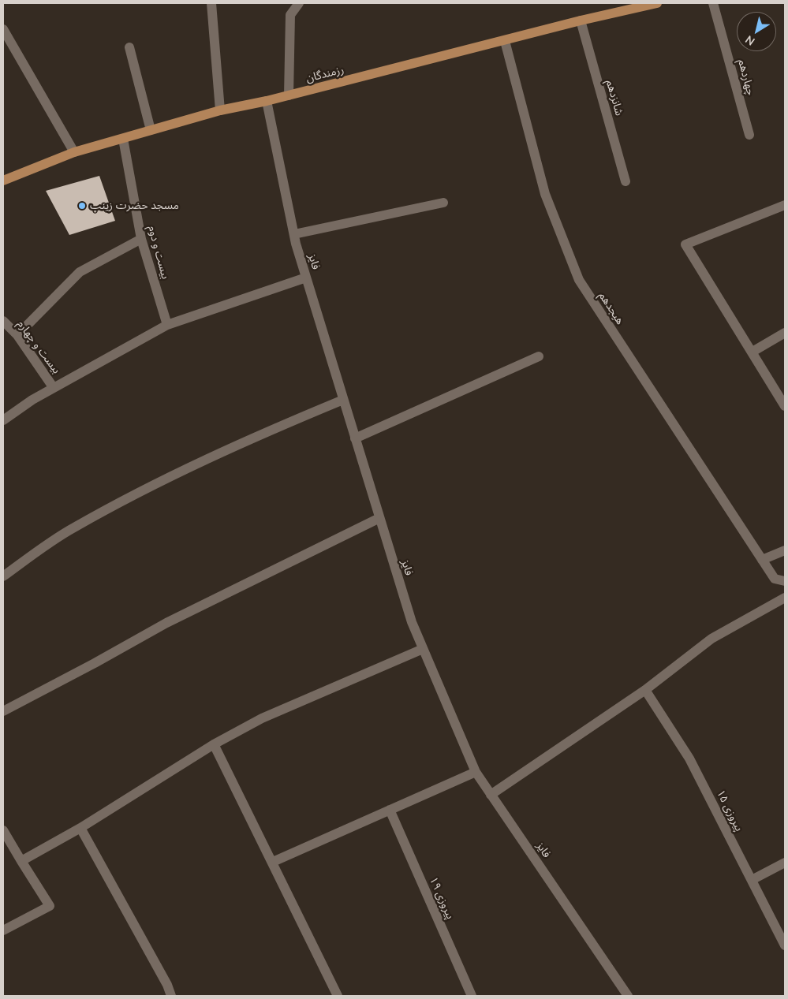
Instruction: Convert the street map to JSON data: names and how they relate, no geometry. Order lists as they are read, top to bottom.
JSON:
{
  "streets": {
    "main road": ["رزمندگان"],
    "street": [
      "چهاردهم",
      "شانزدهم",
      "بیست و دوم",
      "فایز",
      "هیجدهم",
      "بیست و چهارم",
      "پیروزی ۱۵",
      "پیروزی ۱۹"
    ]
  },
  "crossings": [
    ["رزمندگان", "شانزدهم"],
    ["رزمندگان", "بیست و دوم"],
    ["رزمندگان", "فایز"],
    ["رزمندگان", "هیجدهم"]
  ],
  "places": ["مسجد حضرت زینب"],
  "north": "bottom left"
}
